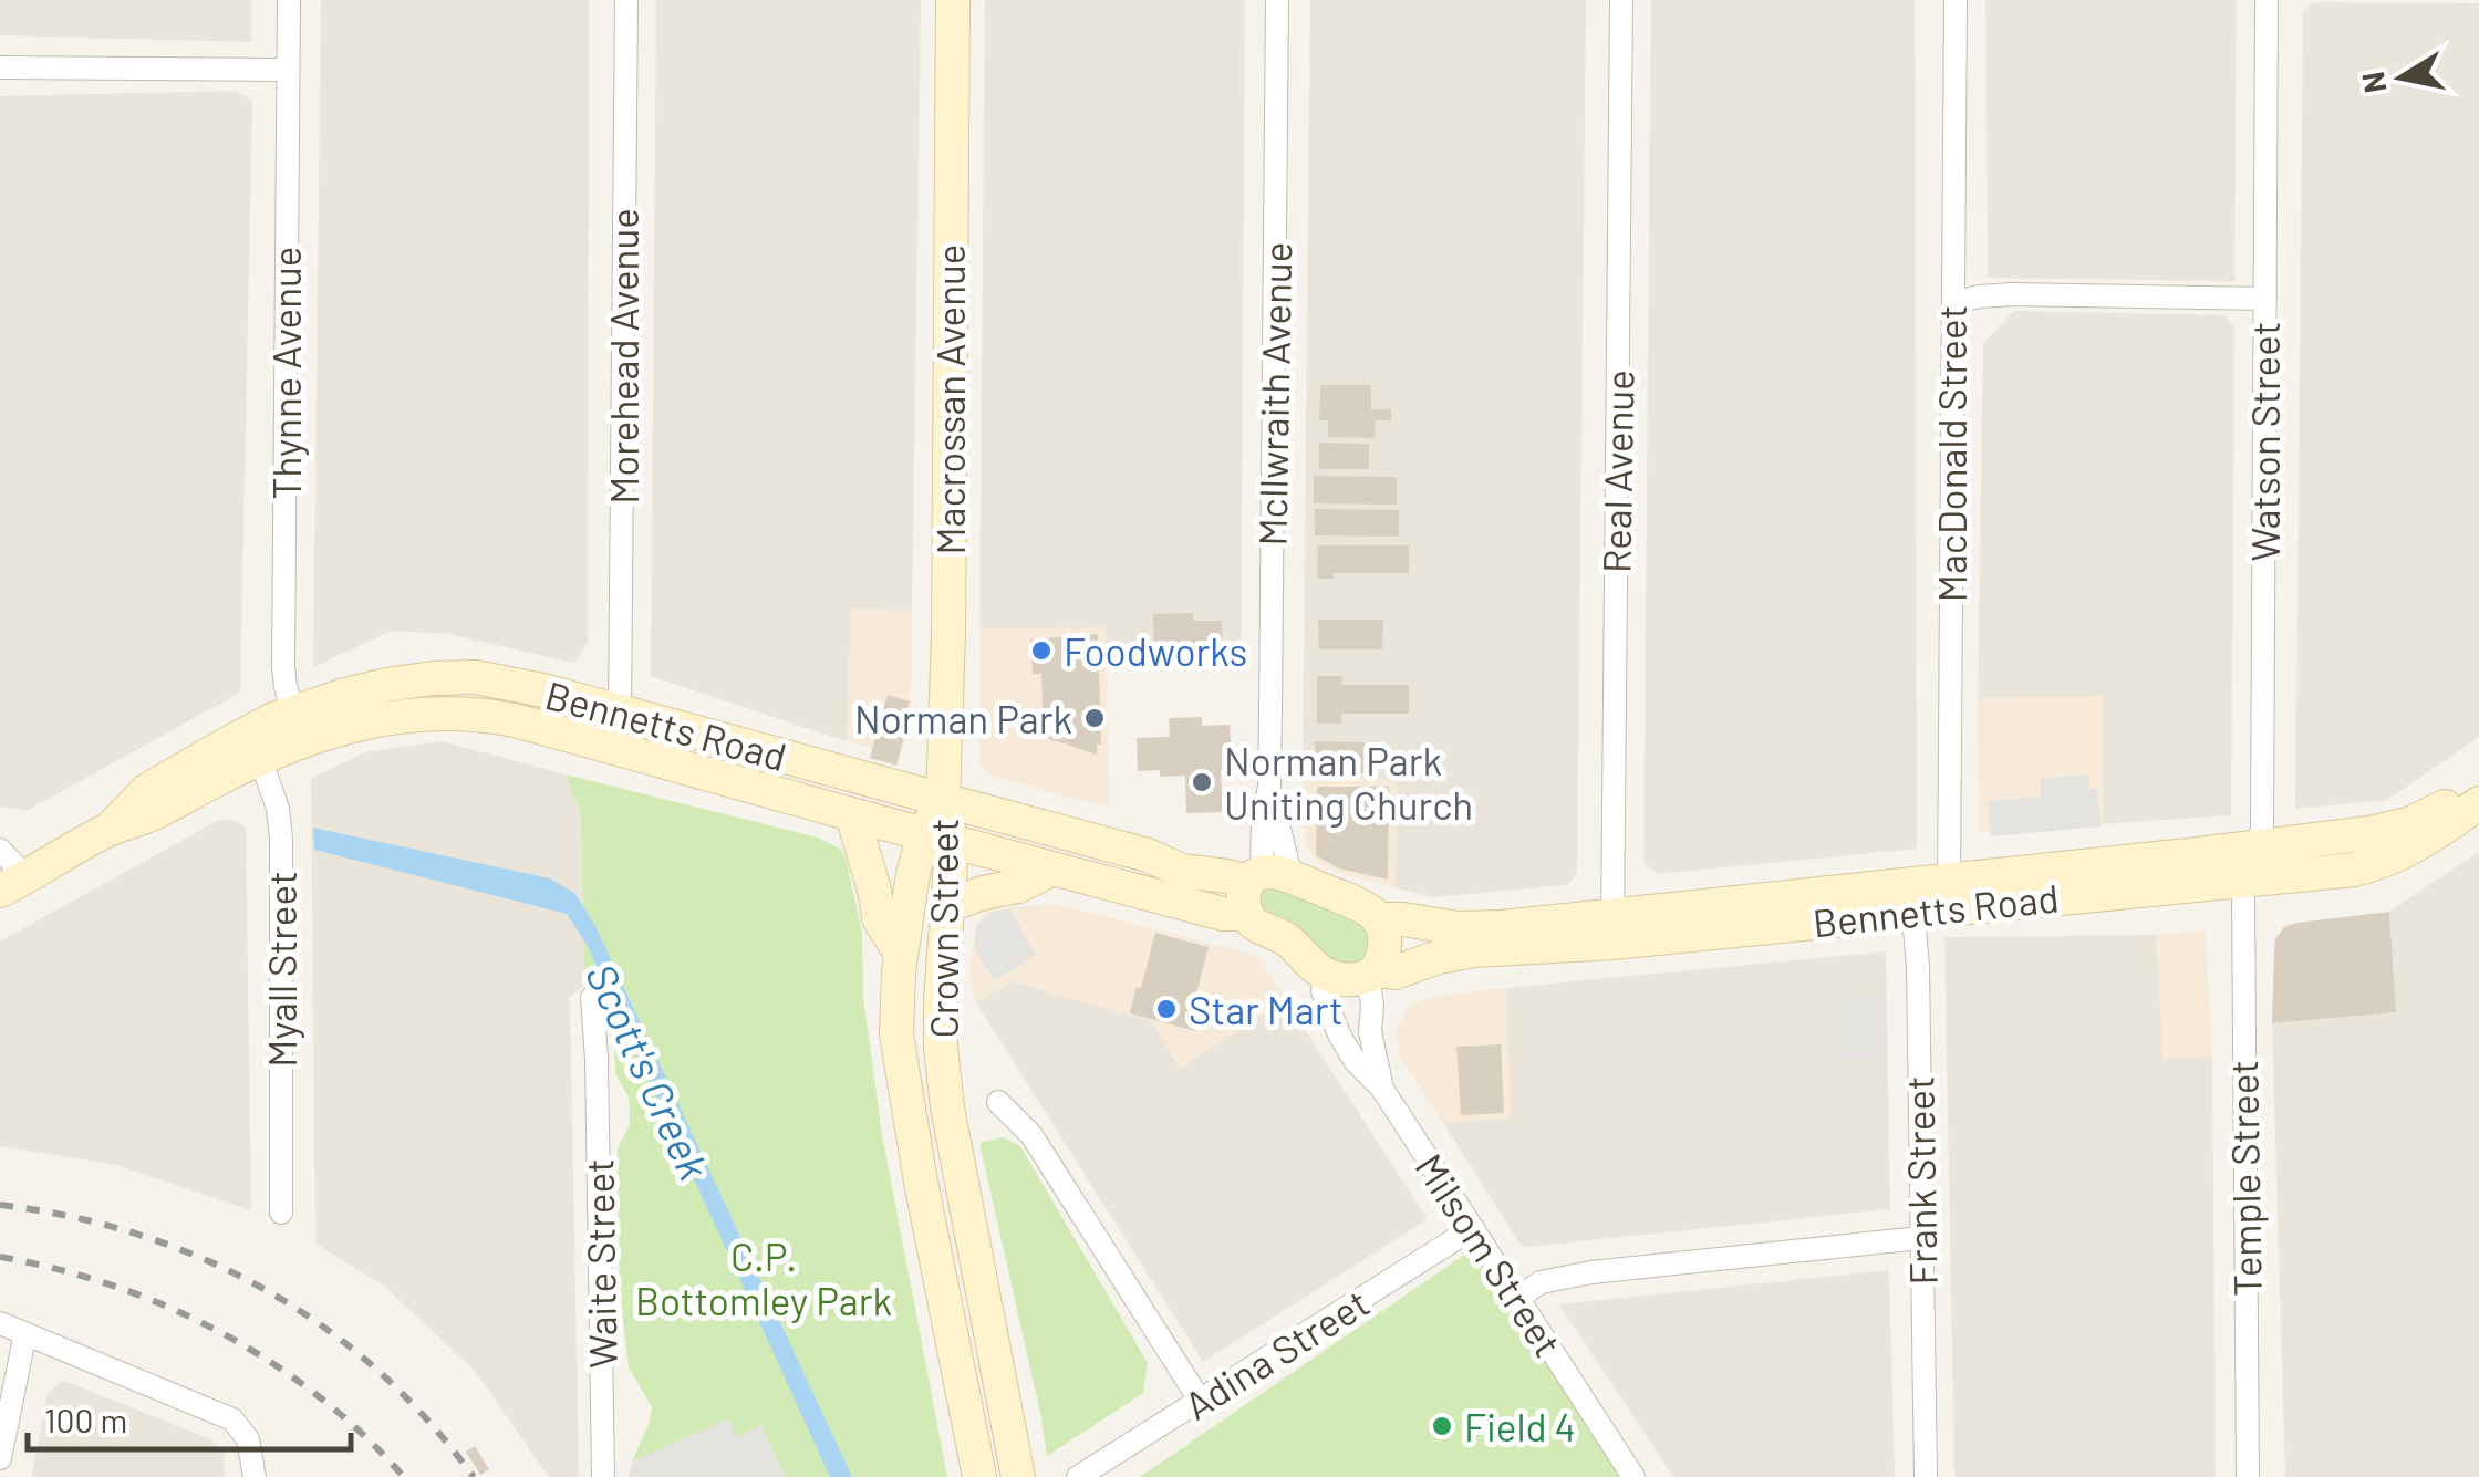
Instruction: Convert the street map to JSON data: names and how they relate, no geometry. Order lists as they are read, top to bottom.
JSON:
{
  "streets": {
    "main road": ["Macrossan Avenue", "Bennetts Road", "Crown Street"],
    "street": [
      "Morehead Avenue",
      "Thynne Avenue",
      "McIlwraith Avenue",
      "Watson Street",
      "MacDonald Street",
      "Real Avenue",
      "Myall Street",
      "Temple Street",
      "Frank Street",
      "Milsom Street",
      "Waite Street",
      "Adina Street"
    ]
  },
  "crossings": [
    ["Morehead Avenue", "Bennetts Road"],
    ["Thynne Avenue", "Bennetts Road"],
    ["McIlwraith Avenue", "Bennetts Road"],
    ["Macrossan Avenue", "Bennetts Road"],
    ["Macrossan Avenue", "Crown Street"],
    ["Watson Street", "Bennetts Road"],
    ["Watson Street", "Temple Street"],
    ["MacDonald Street", "Bennetts Road"],
    ["Real Avenue", "Bennetts Road"],
    ["Bennetts Road", "Crown Street"],
    ["Bennetts Road", "Myall Street"],
    ["Bennetts Road", "Temple Street"],
    ["Bennetts Road", "Frank Street"],
    ["Bennetts Road", "Milsom Street"],
    ["Milsom Street", "Adina Street"]
  ],
  "water": ["Scott's Creek"],
  "parks": ["C.P. Bottomley Park"],
  "places": [
    "Foodworks",
    "Norman Park",
    "Norman Park Uniting Church",
    "Star Mart",
    "Field 4"
  ],
  "scale_bar": "100 m",
  "north": "left"
}
